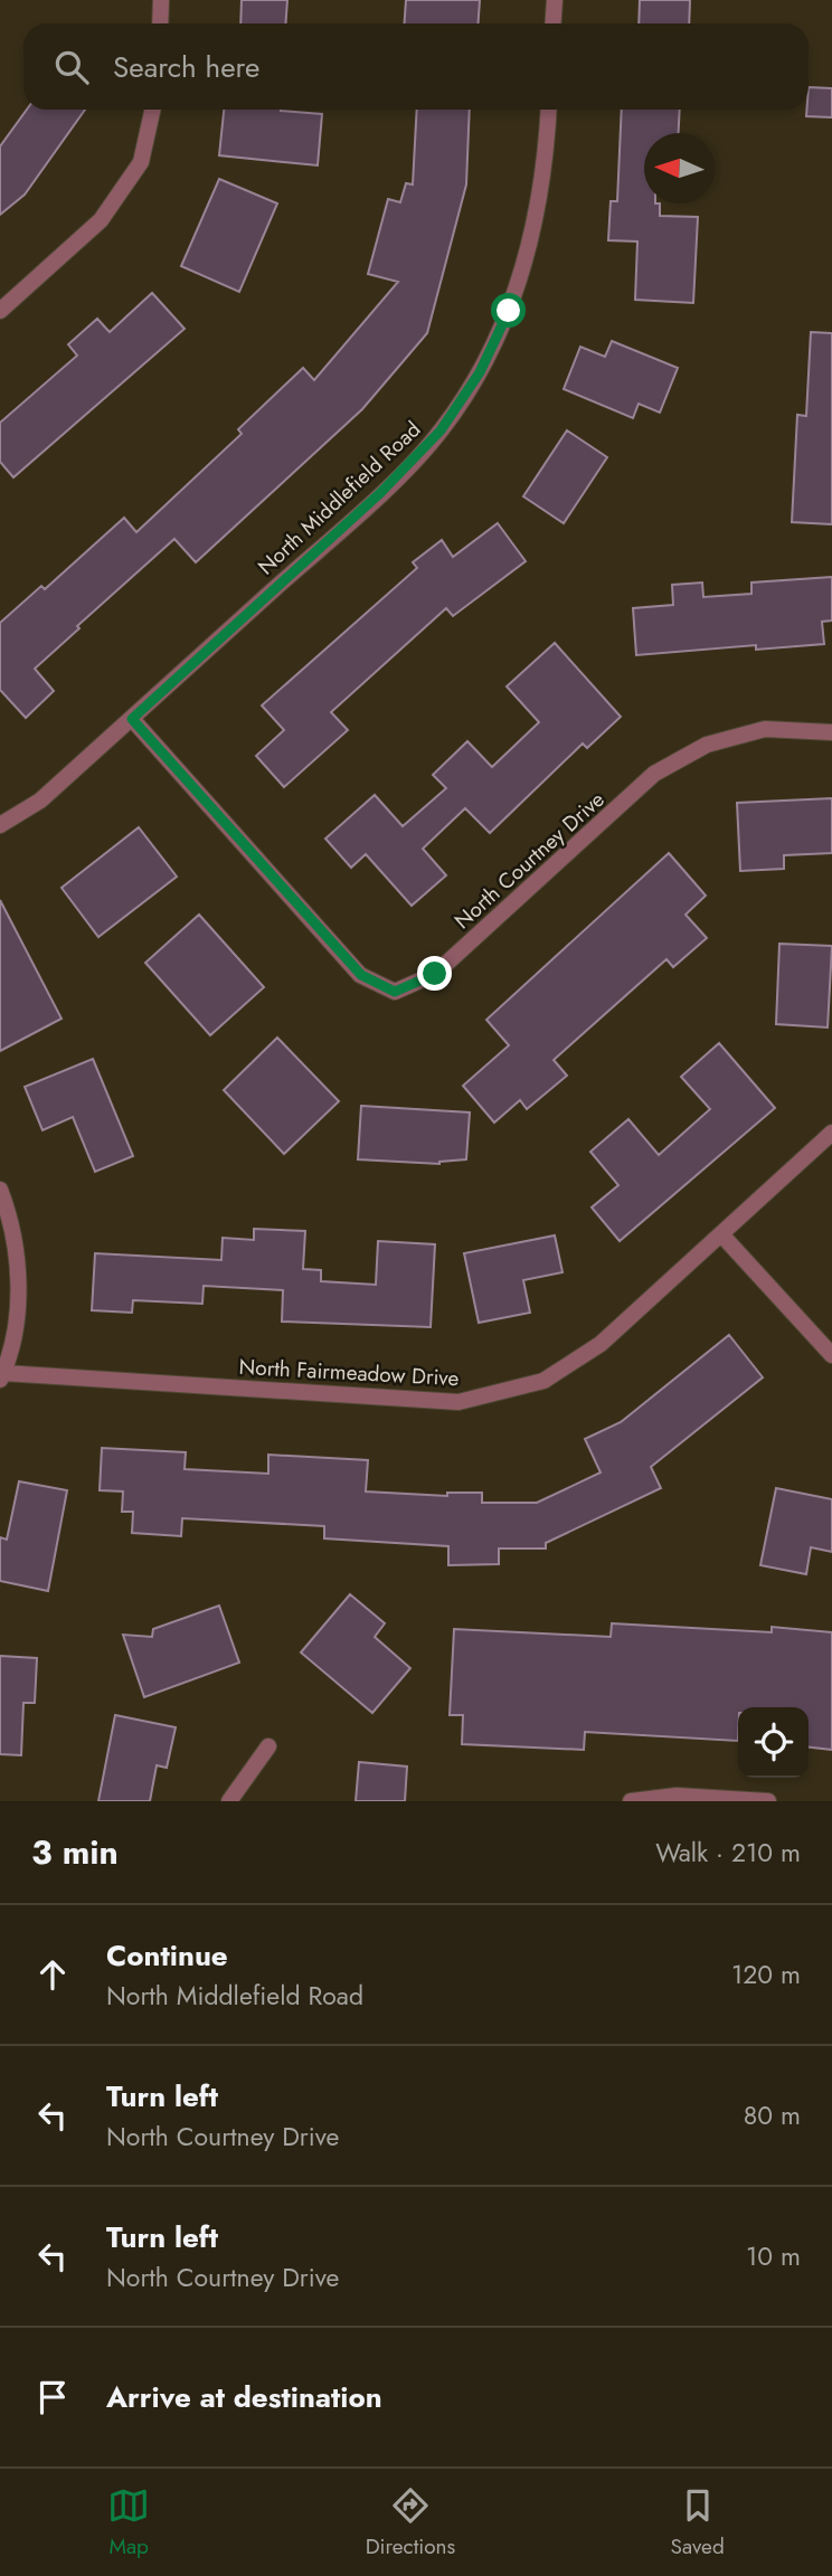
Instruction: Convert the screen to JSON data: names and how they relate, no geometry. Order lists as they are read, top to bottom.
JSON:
{
  "streets": {
    "street": ["North Middlefield Road", "North Courtney Drive", "North Fairmeadow Drive"]
  },
  "crossings": [
    ["North Middlefield Road", "North Courtney Drive"]
  ],
  "north": "left",
  "page": {
    "search": "Search here",
    "heading": ["3 min", "Walk · 210 m"],
    "list": [
      ["Continue", "North Middlefield Road", "120 m"],
      ["Turn left", "North Courtney Drive", "80 m"],
      ["Turn left", "North Courtney Drive", "10 m"],
      "Arrive at destination"
    ],
    "nav": ["Map", "Directions", "Saved"]
  }
}
